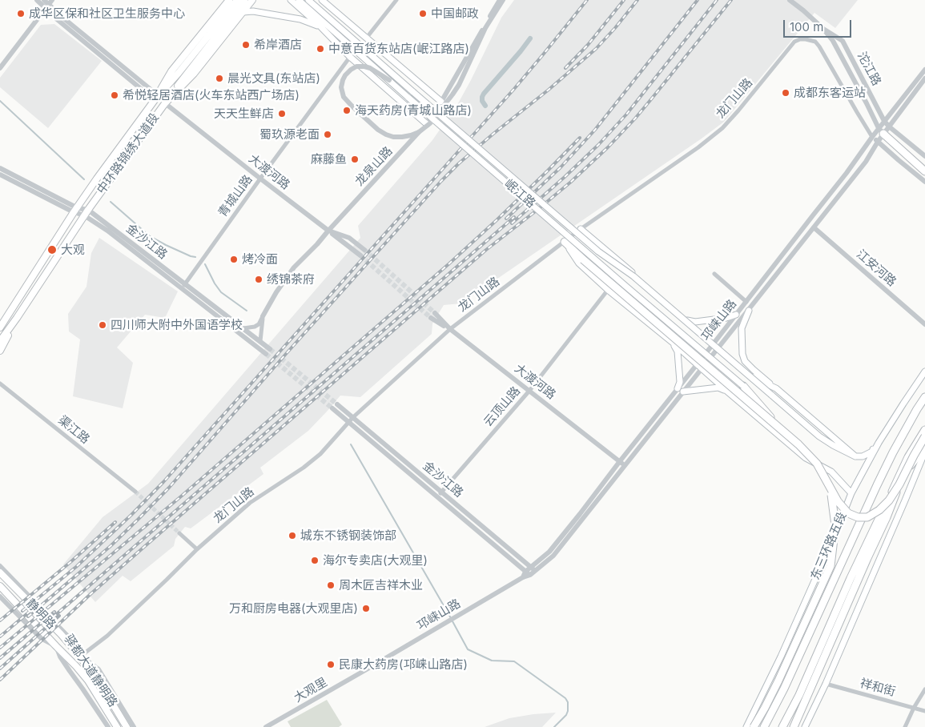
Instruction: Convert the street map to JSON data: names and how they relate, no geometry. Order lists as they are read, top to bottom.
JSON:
{
  "streets": {
    "highway": ["东三环路五段"],
    "main road": [
      "中环路锦绣大道段",
      "岷江路",
      "静明路",
      "驿都大道静明路"
    ],
    "street": [
      "沱江路",
      "龙门山路",
      "龙泉山路",
      "大渡河路",
      "青城山路",
      "金沙江路",
      "江安河路",
      "邛崃山路",
      "云顶山路",
      "渠江路",
      "祥和街",
      "大观里"
    ]
  },
  "crossings": [
    ["沱江路", "邛崃山路"],
    ["龙门山路", "大渡河路"],
    ["龙门山路", "金沙江路"],
    ["龙门山路", "邛崃山路"],
    ["龙门山路", "静明路"],
    ["龙门山路", "驿都大道静明路"],
    ["中环路锦绣大道段", "大渡河路"],
    ["中环路锦绣大道段", "金沙江路"],
    ["龙泉山路", "大渡河路"],
    ["龙泉山路", "金沙江路"],
    ["大渡河路", "青城山路"],
    ["大渡河路", "邛崃山路"],
    ["大渡河路", "云顶山路"],
    ["青城山路", "金沙江路"],
    ["金沙江路", "邛崃山路"],
    ["金沙江路", "云顶山路"],
    ["江安河路", "邛崃山路"],
    ["邛崃山路", "大观里"],
    ["静明路", "驿都大道静明路"]
  ],
  "places": [
    "成华区保和社区卫生服务中心",
    "中国邮政",
    "希岸酒店",
    "中意百货东站店(岷江路店)",
    "晨光文具(东站店)",
    "成都东客运站",
    "希悦轻居酒店(火车东站西广场店)",
    "海天药房(青城山路店)",
    "天天生鲜店",
    "蜀玖源老面",
    "麻藤鱼",
    "大观",
    "烤冷面",
    "绣锦茶府",
    "四川师大附中外国语学校",
    "城东不锈钢装饰部",
    "海尔专卖店(大观里)",
    "周木匠吉祥木业",
    "万和厨房电器(大观里店)",
    "民康大药房(邛崃山路店)"
  ],
  "scale_bar": "100 m"
}
